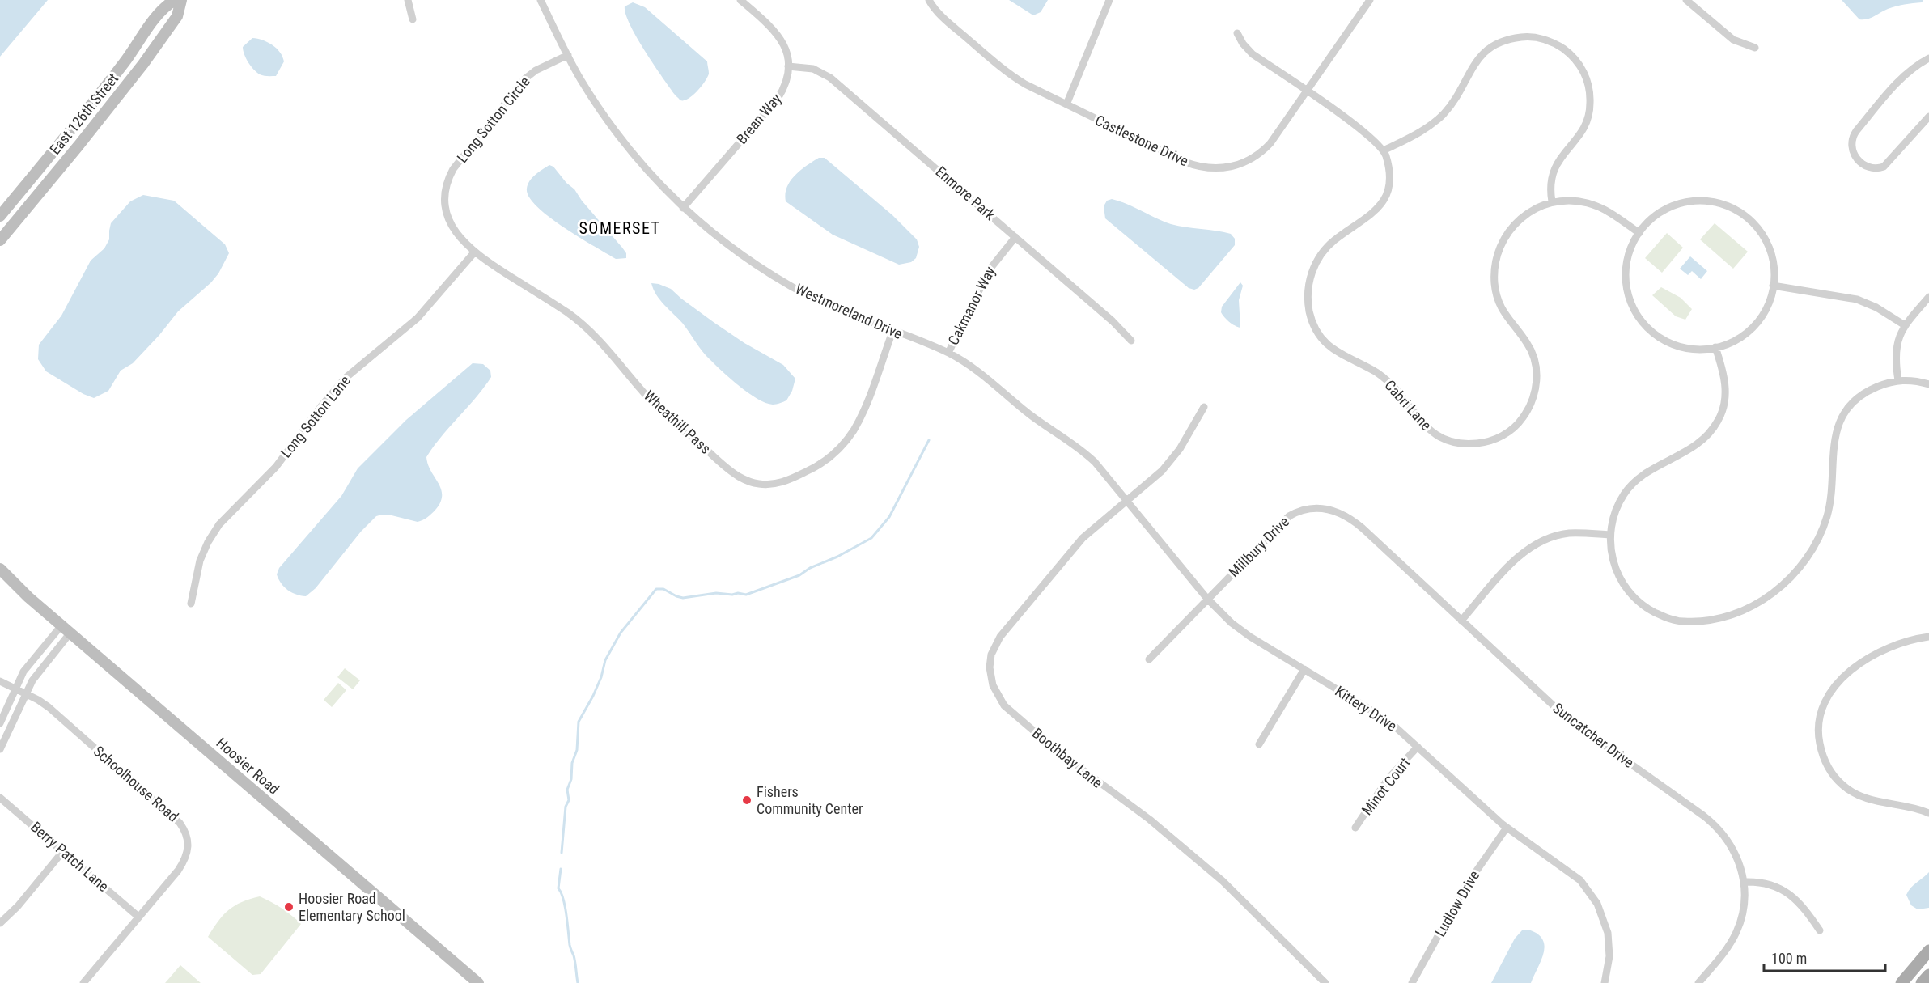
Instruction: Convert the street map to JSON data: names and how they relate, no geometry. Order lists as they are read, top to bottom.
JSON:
{
  "streets": {
    "street": [
      "East 126th Street",
      "Brean Way",
      "Long Sotton Circle",
      "Castlestone Drive",
      "Enmore Park",
      "Cakmanor Way",
      "Westmoreland Drive",
      "Cabri Lane",
      "Long Sotton Lane",
      "Wheathill Pass",
      "Millbury Drive",
      "Kittery Drive",
      "Suncatcher Drive",
      "Boothbay Lane",
      "Hoosier Road",
      "Schoolhouse Road",
      "Minot Court",
      "Berry Patch Lane",
      "Ludlow Drive"
    ]
  },
  "crossings": [
    ["Brean Way", "Enmore Park"],
    ["Brean Way", "Westmoreland Drive"],
    ["Long Sotton Circle", "Westmoreland Drive"],
    ["Long Sotton Circle", "Wheathill Pass"],
    ["Enmore Park", "Cakmanor Way"],
    ["Cakmanor Way", "Westmoreland Drive"],
    ["Westmoreland Drive", "Wheathill Pass"],
    ["Westmoreland Drive", "Kittery Drive"],
    ["Long Sotton Lane", "Wheathill Pass"],
    ["Millbury Drive", "Kittery Drive"],
    ["Millbury Drive", "Suncatcher Drive"],
    ["Kittery Drive", "Boothbay Lane"],
    ["Kittery Drive", "Minot Court"],
    ["Kittery Drive", "Ludlow Drive"],
    ["Schoolhouse Road", "Berry Patch Lane"]
  ],
  "districts": ["SOMERSET"],
  "places": ["Fishers Community Center", "Hoosier Road Elementary School"],
  "scale_bar": "100 m"
}
